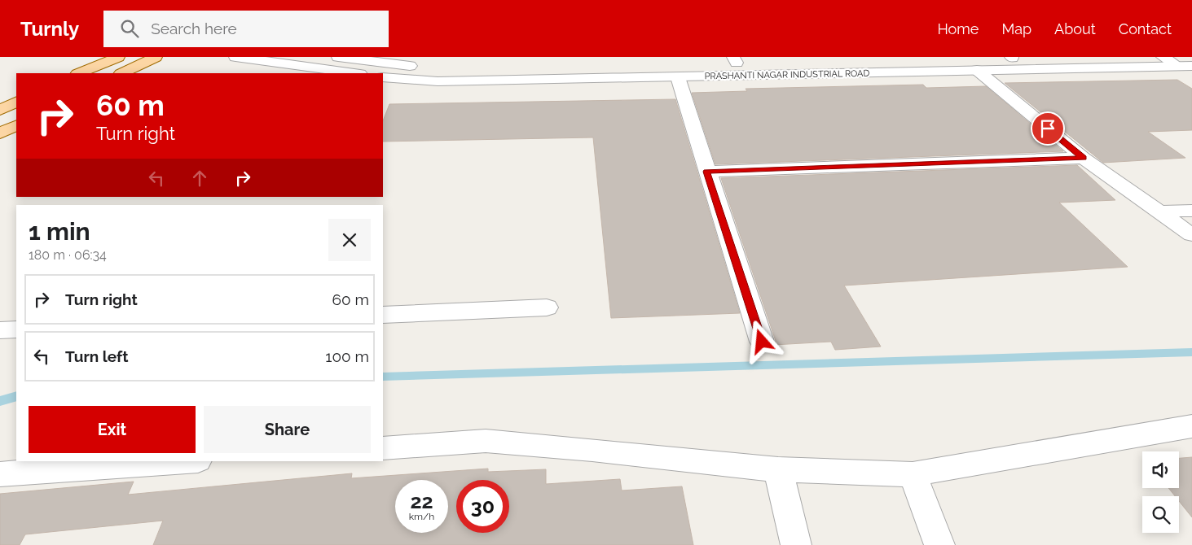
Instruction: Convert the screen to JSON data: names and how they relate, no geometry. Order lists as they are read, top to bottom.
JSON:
{
  "streets": {
    "street": ["PRASHANTI NAGAR INDUSTRIAL ROAD"]
  },
  "page": {
    "header": "Turnly",
    "search": "Search here",
    "nav": [
      "Home",
      "Map",
      "About",
      "Contact"
    ],
    "turn": ["60 m", "Turn right"],
    "heading": ["1 min", "180 m · 06:34"],
    "list": [
      {
        "name": "Turn right",
        "value": "60 m"
      },
      {
        "name": "Turn left",
        "value": "100 m"
      }
    ],
    "buttons": ["Exit", "Share"],
    "speed": "22 km/h",
    "limit": "30"
  }
}
